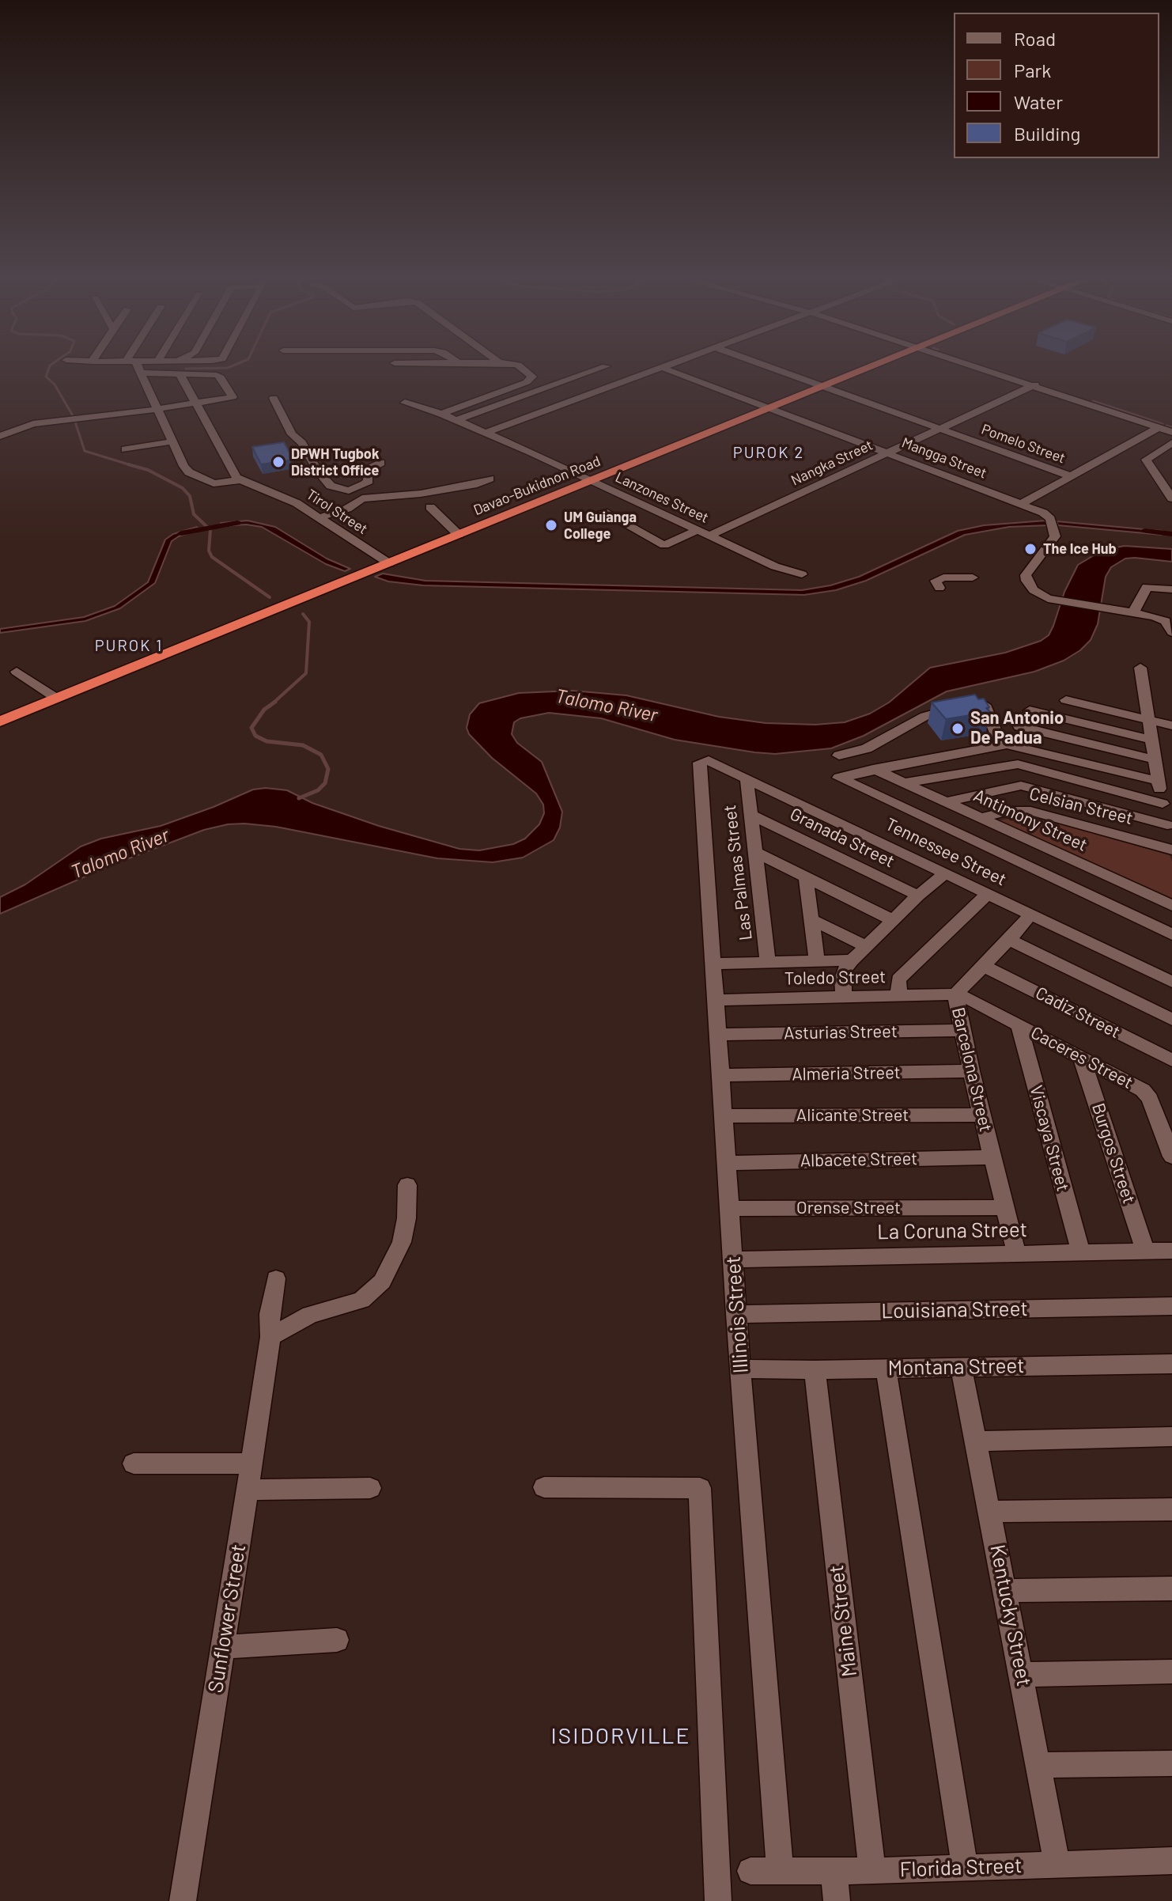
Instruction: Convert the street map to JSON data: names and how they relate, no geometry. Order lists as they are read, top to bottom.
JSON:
{
  "streets": {
    "highway": ["Davao-Bukidnon Road"],
    "street": [
      "Pomelo Street",
      "Mangga Street",
      "Nangka Street",
      "Lanzones Street",
      "Tirol Street",
      "Celsian Street",
      "Antimony Street",
      "Granada Street",
      "Tennessee Street",
      "Las Palmas Street",
      "Toledo Street",
      "Cadiz Street",
      "Asturias Street",
      "Caceres Street",
      "Barcelona Street",
      "Almeria Street",
      "Alicante Street",
      "Viscaya Street",
      "Burgos Street",
      "Albacete Street",
      "Orense Street",
      "La Coruna Street",
      "Louisiana Street",
      "Illinois Street",
      "Montana Street",
      "Kentucky Street",
      "Sunflower Street",
      "Maine Street",
      "Florida Street"
    ]
  },
  "crossings": [
    ["Pomelo Street", "Nangka Street"],
    ["Pomelo Street", "Davao-Bukidnon Road"],
    ["Mangga Street", "Nangka Street"],
    ["Mangga Street", "Davao-Bukidnon Road"],
    ["Nangka Street", "Lanzones Street"],
    ["Davao-Bukidnon Road", "Lanzones Street"],
    ["Davao-Bukidnon Road", "Tirol Street"],
    ["Celsian Street", "Antimony Street"],
    ["Granada Street", "Las Palmas Street"],
    ["Tennessee Street", "Las Palmas Street"],
    ["Tennessee Street", "Barcelona Street"],
    ["Tennessee Street", "Illinois Street"],
    ["Toledo Street", "Caceres Street"],
    ["Toledo Street", "Barcelona Street"],
    ["Toledo Street", "Illinois Street"],
    ["Cadiz Street", "Barcelona Street"],
    ["Asturias Street", "Barcelona Street"],
    ["Asturias Street", "Illinois Street"],
    ["Caceres Street", "Barcelona Street"],
    ["Caceres Street", "Viscaya Street"],
    ["Caceres Street", "Burgos Street"],
    ["Barcelona Street", "Almeria Street"],
    ["Barcelona Street", "Alicante Street"],
    ["Barcelona Street", "Albacete Street"],
    ["Barcelona Street", "Orense Street"],
    ["Barcelona Street", "La Coruna Street"],
    ["Almeria Street", "Illinois Street"],
    ["Alicante Street", "Illinois Street"],
    ["Viscaya Street", "La Coruna Street"],
    ["Burgos Street", "La Coruna Street"],
    ["Albacete Street", "Illinois Street"],
    ["Orense Street", "Illinois Street"],
    ["La Coruna Street", "Illinois Street"],
    ["Louisiana Street", "Illinois Street"],
    ["Illinois Street", "Montana Street"],
    ["Illinois Street", "Florida Street"],
    ["Montana Street", "Kentucky Street"],
    ["Montana Street", "Maine Street"],
    ["Kentucky Street", "Florida Street"],
    ["Maine Street", "Florida Street"]
  ],
  "districts": ["PUROK 2", "PUROK 1", "ISIDORVILLE"],
  "water": ["Talomo River"],
  "places": [
    "DPWH Tugbok District Office",
    "UM Guianga College",
    "The Ice Hub",
    "San Antonio De Padua"
  ],
  "legend": [
    "Road",
    "Park",
    "Water",
    "Building"
  ]
}
